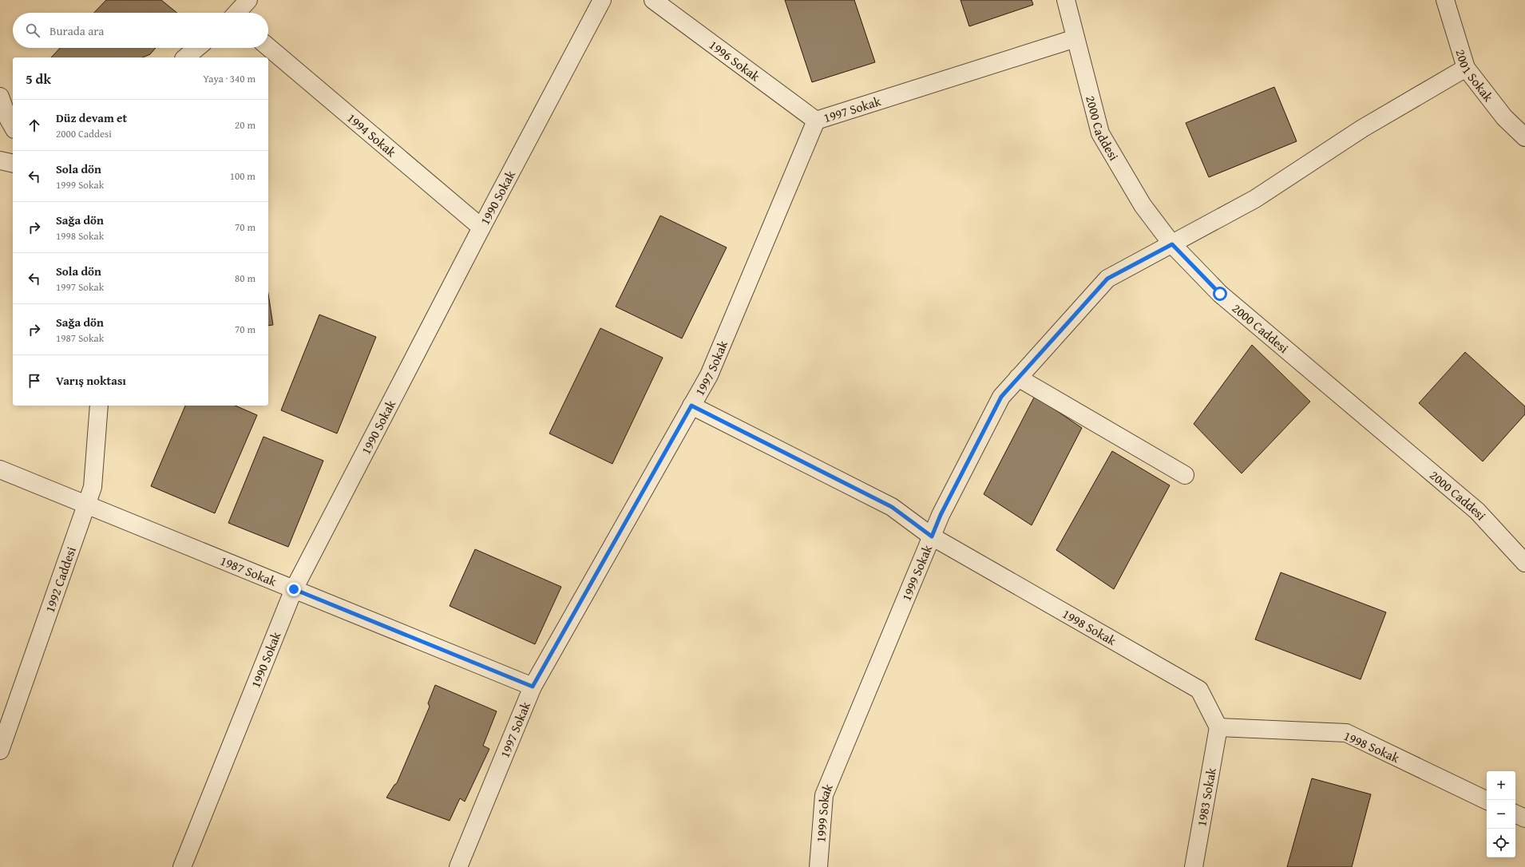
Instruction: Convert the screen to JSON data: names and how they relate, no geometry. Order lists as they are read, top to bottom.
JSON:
{
  "streets": {
    "street": [
      "1996 Sokak",
      "2001 Sokak",
      "1997 Sokak",
      "2000 Caddesi",
      "1994 Sokak",
      "1990 Sokak",
      "1987 Sokak",
      "1999 Sokak",
      "1992 Caddesi",
      "1998 Sokak",
      "1983 Sokak"
    ]
  },
  "crossings": [
    ["1996 Sokak", "1997 Sokak"],
    ["2001 Sokak", "1999 Sokak"],
    ["1997 Sokak", "2000 Caddesi"],
    ["1997 Sokak", "1987 Sokak"],
    ["1997 Sokak", "1998 Sokak"],
    ["2000 Caddesi", "1999 Sokak"],
    ["1994 Sokak", "1990 Sokak"],
    ["1990 Sokak", "1987 Sokak"],
    ["1987 Sokak", "1992 Caddesi"],
    ["1999 Sokak", "1998 Sokak"],
    ["1998 Sokak", "1983 Sokak"]
  ],
  "page": {
    "search": "Burada ara",
    "heading": ["5 dk", "Yaya · 340 m"],
    "list": [
      ["Düz devam et", "2000 Caddesi", "20 m"],
      ["Sola dön", "1999 Sokak", "100 m"],
      ["Sağa dön", "1998 Sokak", "70 m"],
      ["Sola dön", "1997 Sokak", "80 m"],
      ["Sağa dön", "1987 Sokak", "70 m"],
      "Varış noktası"
    ],
    "map_buttons": ["+", "−"]
  }
}
